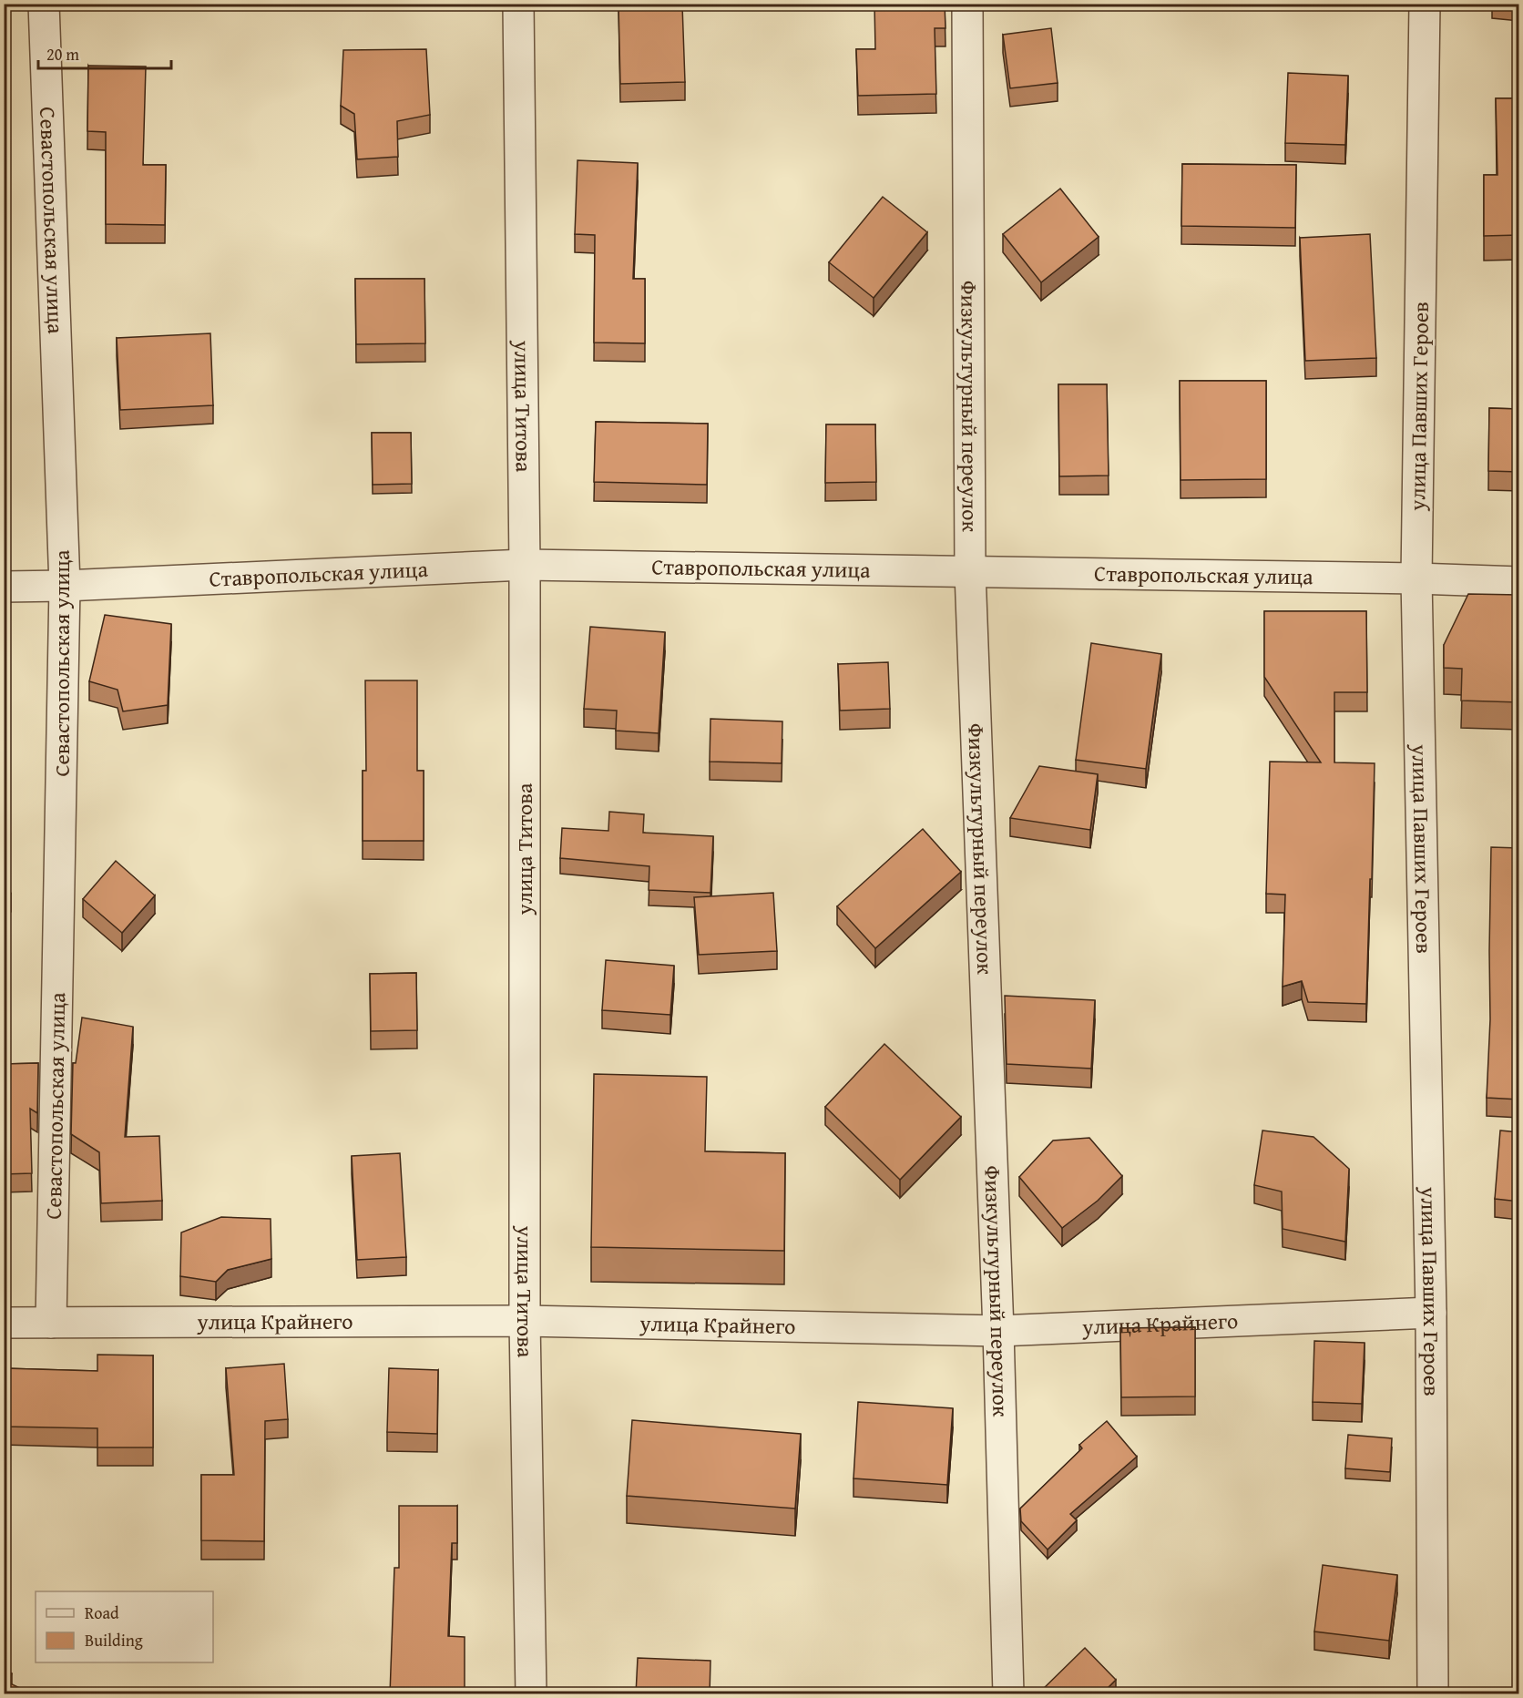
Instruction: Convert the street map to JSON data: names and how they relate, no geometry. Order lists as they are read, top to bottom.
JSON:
{
  "streets": {
    "street": [
      "Севастопольская улица",
      "улица Титова",
      "Физкультурный переулок",
      "улица Павших Героев",
      "Ставропольская улица",
      "улица Крайнего"
    ]
  },
  "crossings": [
    ["Севастопольская улица", "Ставропольская улица"],
    ["Севастопольская улица", "улица Крайнего"],
    ["улица Титова", "Ставропольская улица"],
    ["улица Титова", "улица Крайнего"],
    ["Физкультурный переулок", "Ставропольская улица"],
    ["Физкультурный переулок", "улица Крайнего"],
    ["улица Павших Героев", "Ставропольская улица"],
    ["улица Павших Героев", "улица Крайнего"]
  ],
  "legend": ["Road", "Building"],
  "scale_bar": "20 m"
}
